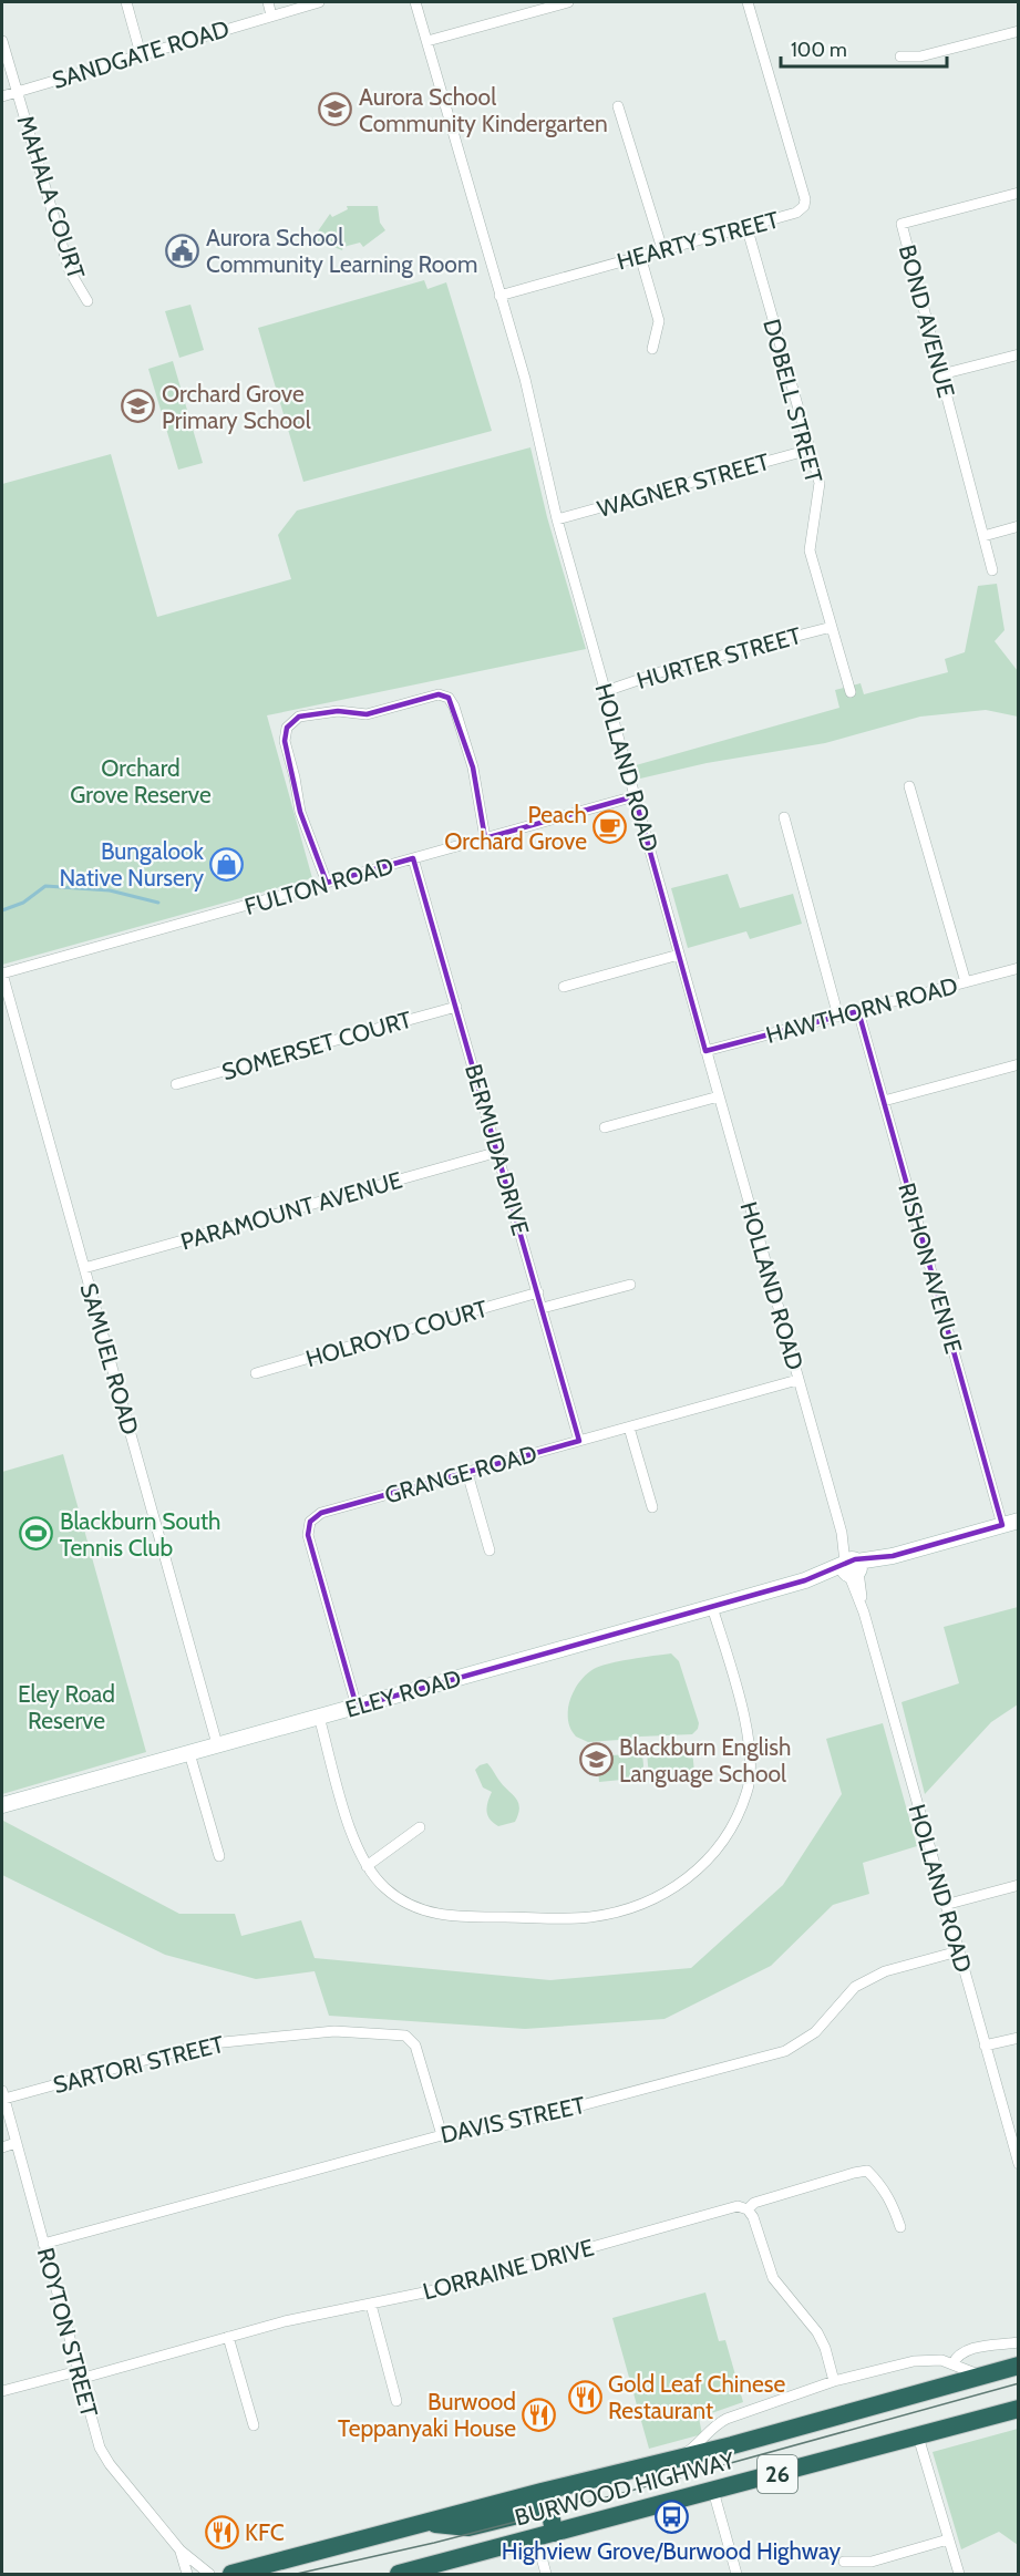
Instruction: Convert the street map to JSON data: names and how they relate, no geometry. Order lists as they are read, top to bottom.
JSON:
{
  "streets": {
    "highway": ["26", "BURWOOD HIGHWAY"],
    "main road": ["ELEY ROAD"],
    "street": [
      "SANDGATE ROAD",
      "MAHALA COURT",
      "HEARTY STREET",
      "BOND AVENUE",
      "DOBELL STREET",
      "WAGNER STREET",
      "HURTER STREET",
      "HOLLAND ROAD",
      "FULTON ROAD",
      "HAWTHORN ROAD",
      "SOMERSET COURT",
      "BERMUDA DRIVE",
      "PARAMOUNT AVENUE",
      "RISHON AVENUE",
      "HOLROYD COURT",
      "SAMUEL ROAD",
      "GRANGE ROAD",
      "SARTORI STREET",
      "DAVIS STREET",
      "LORRAINE DRIVE",
      "ROYTON STREET"
    ]
  },
  "crossings": [
    ["SANDGATE ROAD", "MAHALA COURT"],
    ["HEARTY STREET", "DOBELL STREET"],
    ["HEARTY STREET", "HOLLAND ROAD"],
    ["DOBELL STREET", "WAGNER STREET"],
    ["DOBELL STREET", "HURTER STREET"],
    ["WAGNER STREET", "HOLLAND ROAD"],
    ["HURTER STREET", "HOLLAND ROAD"],
    ["HOLLAND ROAD", "FULTON ROAD"],
    ["HOLLAND ROAD", "HAWTHORN ROAD"],
    ["HOLLAND ROAD", "GRANGE ROAD"],
    ["HOLLAND ROAD", "ELEY ROAD"],
    ["HOLLAND ROAD", "DAVIS STREET"],
    ["FULTON ROAD", "BERMUDA DRIVE"],
    ["FULTON ROAD", "SAMUEL ROAD"],
    ["HAWTHORN ROAD", "RISHON AVENUE"],
    ["SOMERSET COURT", "BERMUDA DRIVE"],
    ["BERMUDA DRIVE", "PARAMOUNT AVENUE"],
    ["BERMUDA DRIVE", "HOLROYD COURT"],
    ["BERMUDA DRIVE", "GRANGE ROAD"],
    ["PARAMOUNT AVENUE", "SAMUEL ROAD"],
    ["RISHON AVENUE", "ELEY ROAD"],
    ["SAMUEL ROAD", "ELEY ROAD"],
    ["GRANGE ROAD", "ELEY ROAD"],
    ["SARTORI STREET", "DAVIS STREET"],
    ["SARTORI STREET", "ROYTON STREET"],
    ["DAVIS STREET", "ROYTON STREET"],
    ["LORRAINE DRIVE", "ROYTON STREET"]
  ],
  "parks": ["Orchard Grove Reserve", "Eley Road Reserve"],
  "places": {
    "school or university": ["Aurora School Community Kindergarten", "Orchard Grove Primary School", "Blackburn English Language School"],
    "public building": ["Aurora School Community Learning Room"],
    "cafe": ["Peach Orchard Grove"],
    "shop": ["Bungalook Native Nursery"],
    "sports": ["Blackburn South Tennis Club"],
    "restaurant": ["Gold Leaf Chinese Restaurant", "Burwood Teppanyaki House", "KFC"],
    "bus stop": ["Highview Grove/Burwood Highway"]
  },
  "scale_bar": "100 m"
}
